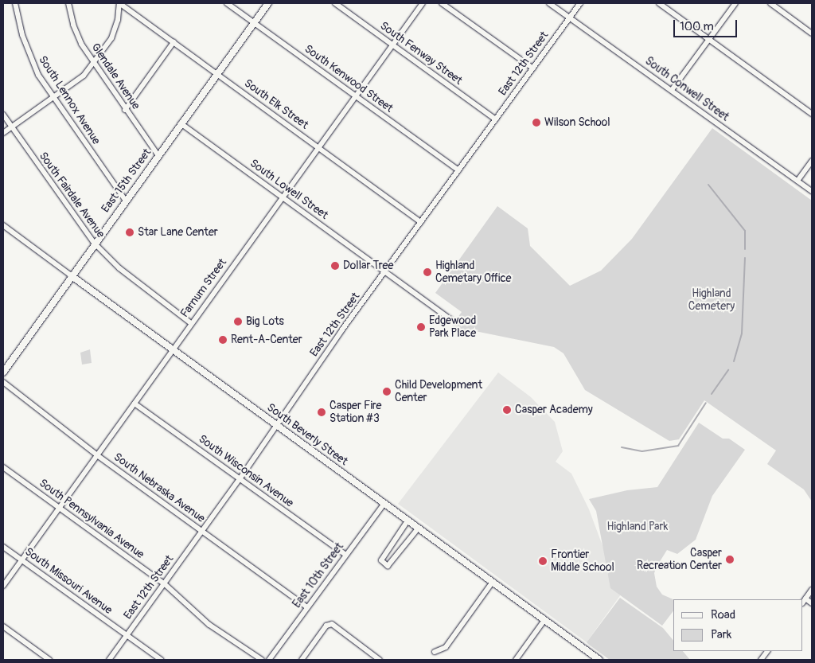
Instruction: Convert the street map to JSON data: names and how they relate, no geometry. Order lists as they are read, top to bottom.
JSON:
{
  "streets": {
    "main road": ["East 15th Street", "South Beverly Street"],
    "street": [
      "South Fenway Street",
      "East 12th Street",
      "Glendale Avenue",
      "South Kenwood Street",
      "South Conwell Street",
      "South Lennox Avenue",
      "South Elk Street",
      "South Lowell Street",
      "South Fairdale Avenue",
      "Farnum Street",
      "South Wisconsin Avenue",
      "South Nebraska Avenue",
      "South Pennsylvania Avenue",
      "East 10th Street",
      "South Missouri Avenue"
    ]
  },
  "crossings": [
    ["South Fenway Street", "East 12th Street"],
    ["South Fenway Street", "Farnum Street"],
    ["East 12th Street", "South Kenwood Street"],
    ["East 12th Street", "South Conwell Street"],
    ["East 12th Street", "South Elk Street"],
    ["East 12th Street", "South Lowell Street"],
    ["East 12th Street", "South Beverly Street"],
    ["East 12th Street", "South Wisconsin Avenue"],
    ["East 12th Street", "South Nebraska Avenue"],
    ["East 12th Street", "South Pennsylvania Avenue"],
    ["East 12th Street", "South Missouri Avenue"],
    ["Glendale Avenue", "East 15th Street"],
    ["South Kenwood Street", "East 15th Street"],
    ["South Kenwood Street", "Farnum Street"],
    ["South Lennox Avenue", "East 15th Street"],
    ["South Elk Street", "East 15th Street"],
    ["South Elk Street", "Farnum Street"],
    ["East 15th Street", "South Lowell Street"],
    ["East 15th Street", "South Fairdale Avenue"],
    ["East 15th Street", "South Beverly Street"],
    ["South Lowell Street", "Farnum Street"],
    ["South Fairdale Avenue", "Farnum Street"],
    ["Farnum Street", "South Beverly Street"],
    ["Farnum Street", "South Wisconsin Avenue"],
    ["Farnum Street", "South Nebraska Avenue"],
    ["Farnum Street", "South Pennsylvania Avenue"],
    ["Farnum Street", "South Missouri Avenue"],
    ["South Beverly Street", "East 10th Street"],
    ["South Wisconsin Avenue", "East 10th Street"],
    ["South Nebraska Avenue", "East 10th Street"]
  ],
  "parks": ["Highland Cemetery", "Highland Park"],
  "places": [
    "Wilson School",
    "Star Lane Center",
    "Dollar Tree",
    "Highland Cemetary Office",
    "Big Lots",
    "Edgewood Park Place",
    "Rent-A-Center",
    "Child Development Center",
    "Casper Academy",
    "Casper Fire Station #3",
    "Casper Recreation Center",
    "Frontier Middle School"
  ],
  "legend": ["Road", "Park"],
  "scale_bar": "100 m"
}
